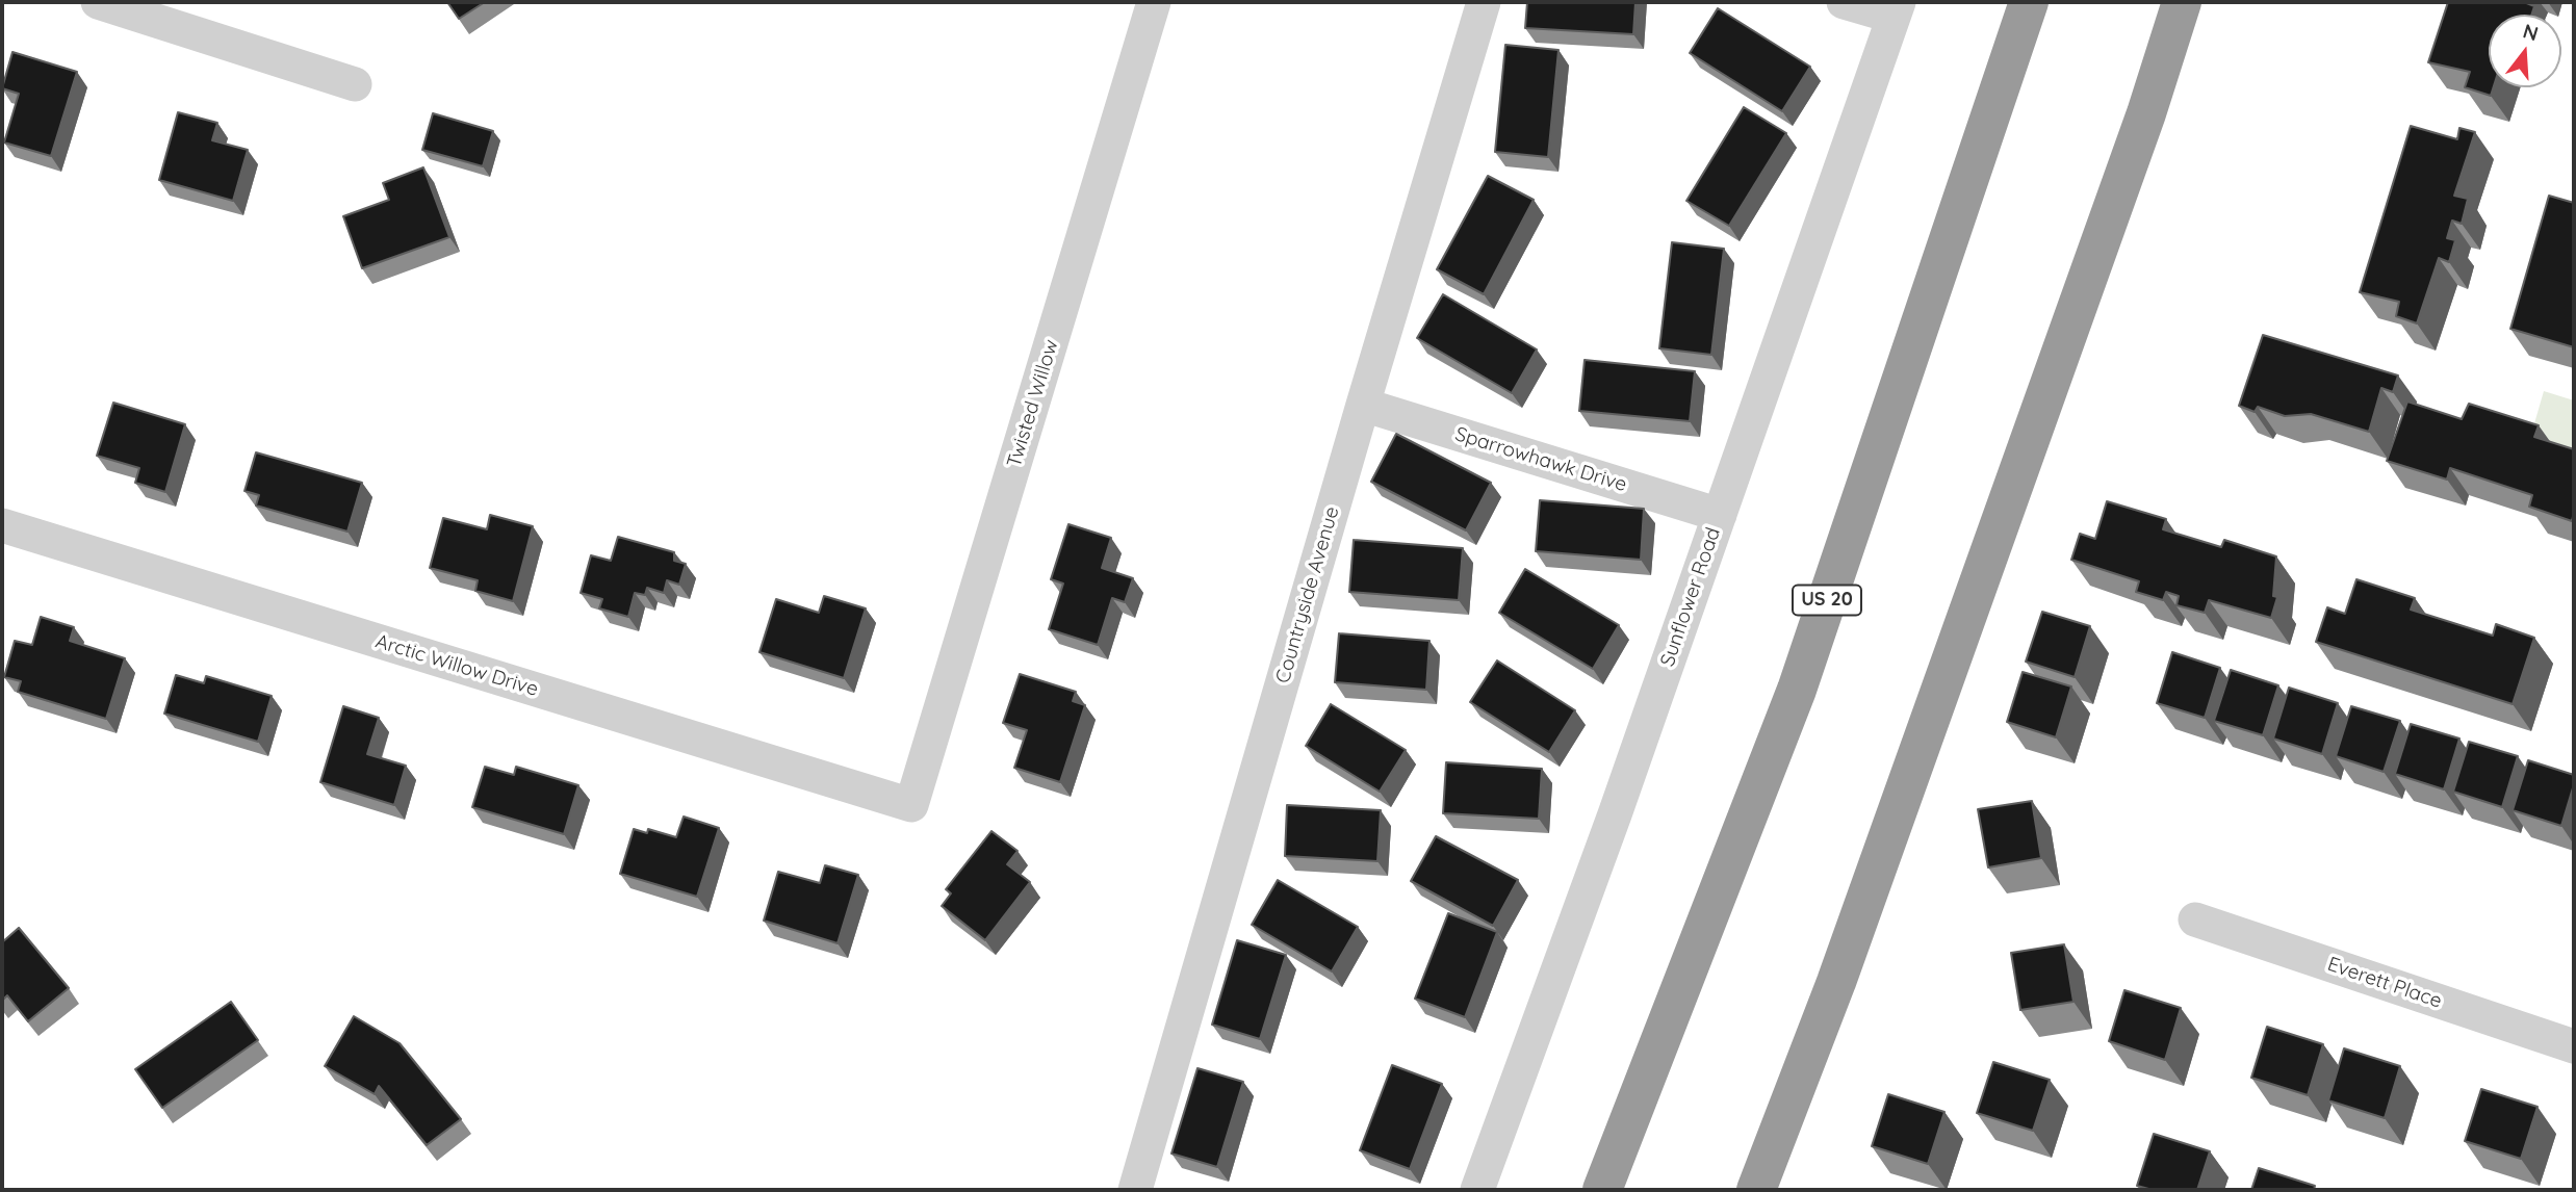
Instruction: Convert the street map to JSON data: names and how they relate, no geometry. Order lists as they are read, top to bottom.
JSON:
{
  "streets": {
    "highway": ["US 20"],
    "street": [
      "Twisted Willow",
      "Sparrowhawk Drive",
      "Countryside Avenue",
      "Sunflower Road",
      "Arctic Willow Drive",
      "Everett Place"
    ]
  },
  "crossings": [
    ["Twisted Willow", "Arctic Willow Drive"],
    ["Sparrowhawk Drive", "Countryside Avenue"],
    ["Sparrowhawk Drive", "Sunflower Road"]
  ],
  "north": "top"
}
